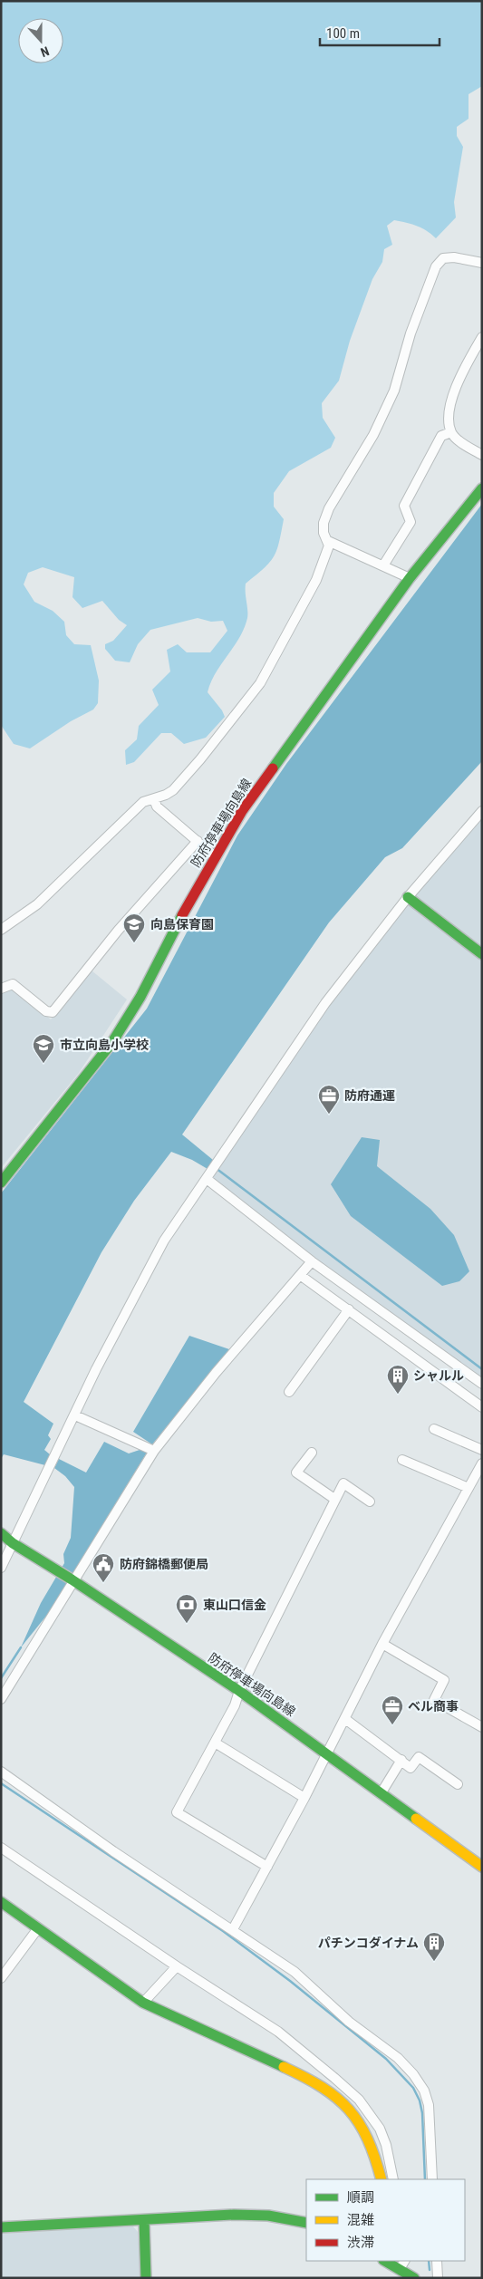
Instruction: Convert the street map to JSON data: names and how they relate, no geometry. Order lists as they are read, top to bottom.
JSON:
{
  "streets": {
    "main road": ["防府停車場向島線"]
  },
  "places": {
    "school or university": ["向島保育園", "市立向島小学校"],
    "office": ["防府通運", "ベル商事"],
    "building": ["シャルル", "パチンコダイナム"],
    "public building": ["防府錦橋郵便局"],
    "bank": ["東山口信金"]
  },
  "legend": ["順調", "混雑", "渋滞"],
  "scale_bar": "100 m",
  "north": "bottom"
}
